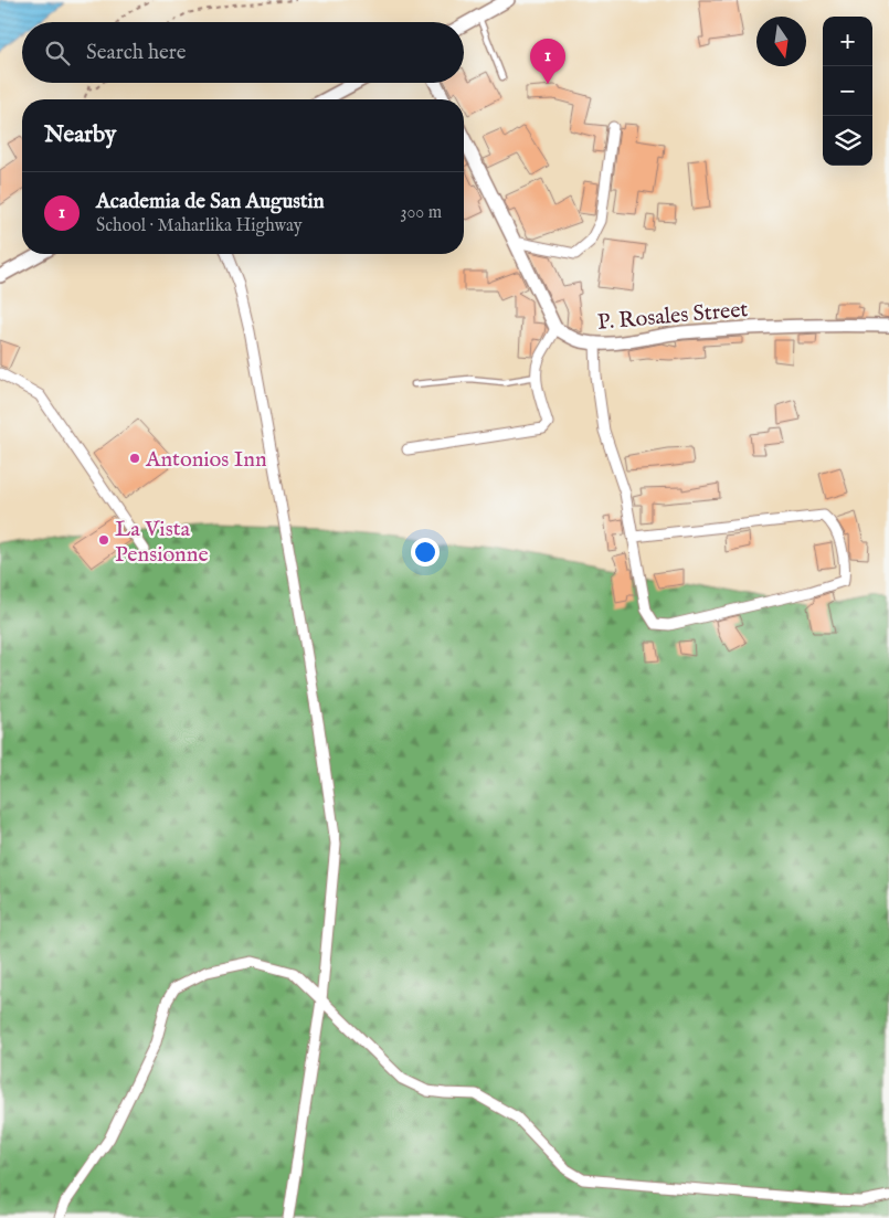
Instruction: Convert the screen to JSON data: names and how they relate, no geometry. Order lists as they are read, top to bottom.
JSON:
{
  "streets": {
    "street": ["P. Rosales Street"]
  },
  "places": ["Antonios Inn", "La Vista Pensionne"],
  "north": "bottom",
  "page": {
    "map_buttons": ["+", "−"],
    "search": "Search here",
    "pins": "1",
    "heading": "Nearby",
    "list": [
      {
        "mark": "1",
        "name": "Academia de San Augustin",
        "note": "School · Maharlika Highway",
        "value": "300 m"
      }
    ]
  }
}
